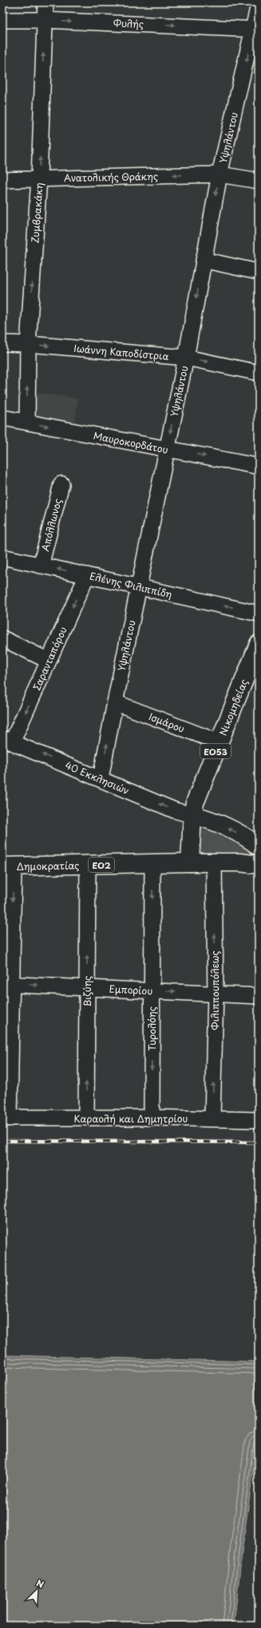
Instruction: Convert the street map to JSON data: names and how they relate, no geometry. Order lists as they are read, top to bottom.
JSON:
{
  "streets": {
    "main road": [
      "Νικομηδείας",
      "ΕΟ53",
      "ΕΟ2",
      "Δημοκρατίας"
    ],
    "street": [
      "Φυλής",
      "Υψηλάντου",
      "Ανατολικής Θράκης",
      "Ζυμβρακάκη",
      "Ιωάννη Καποδίστρια",
      "Μαυροκορδάτου",
      "Απόλλωνος",
      "Ελένης Φιλιππίδη",
      "Σαρανταπόρου",
      "Ισμάρου",
      "40 Εκκλησιών",
      "Εμπορίου",
      "Φιλιππουπόλεως",
      "Βιζύης",
      "Τυρολόης",
      "Καραολή και Δημητρίου"
    ]
  },
  "crossings": [
    ["Φυλής", "Υψηλάντου"],
    ["Φυλής", "Ζυμβρακάκη"],
    ["Υψηλάντου", "Ανατολικής Θράκης"],
    ["Υψηλάντου", "Ιωάννη Καποδίστρια"],
    ["Υψηλάντου", "Μαυροκορδάτου"],
    ["Υψηλάντου", "Ελένης Φιλιππίδη"],
    ["Υψηλάντου", "Ισμάρου"],
    ["Υψηλάντου", "40 Εκκλησιών"],
    ["Ανατολικής Θράκης", "Ζυμβρακάκη"],
    ["Ζυμβρακάκη", "Ιωάννη Καποδίστρια"],
    ["Ζυμβρακάκη", "Μαυροκορδάτου"],
    ["Απόλλωνος", "Ελένης Φιλιππίδη"],
    ["Ελένης Φιλιππίδη", "Σαρανταπόρου"],
    ["Σαρανταπόρου", "40 Εκκλησιών"],
    ["Νικομηδείας", "Ισμάρου"],
    ["Νικομηδείας", "40 Εκκλησιών"],
    ["Νικομηδείας", "ΕΟ2"],
    ["Νικομηδείας", "Δημοκρατίας"],
    ["ΕΟ2", "Δημοκρατίας"],
    ["ΕΟ2", "Φιλιππουπόλεως"],
    ["Δημοκρατίας", "Βιζύης"],
    ["Δημοκρατίας", "Τυρολόης"],
    ["Εμπορίου", "Φιλιππουπόλεως"],
    ["Εμπορίου", "Βιζύης"],
    ["Εμπορίου", "Τυρολόης"],
    ["Φιλιππουπόλεως", "Καραολή και Δημητρίου"],
    ["Βιζύης", "Καραολή και Δημητρίου"],
    ["Τυρολόης", "Καραολή και Δημητρίου"]
  ],
  "one_way": [
    "Φυλής",
    "Ανατολικής Θράκης",
    "Ζυμβρακάκη",
    "Ιωάννη Καποδίστρια",
    "Μαυροκορδάτου",
    "Ελένης Φιλιππίδη",
    "Σαρανταπόρου",
    "40 Εκκλησιών",
    "Εμπορίου",
    "Φιλιππουπόλεως",
    "Τυρολόης"
  ],
  "north": "top right"
}
